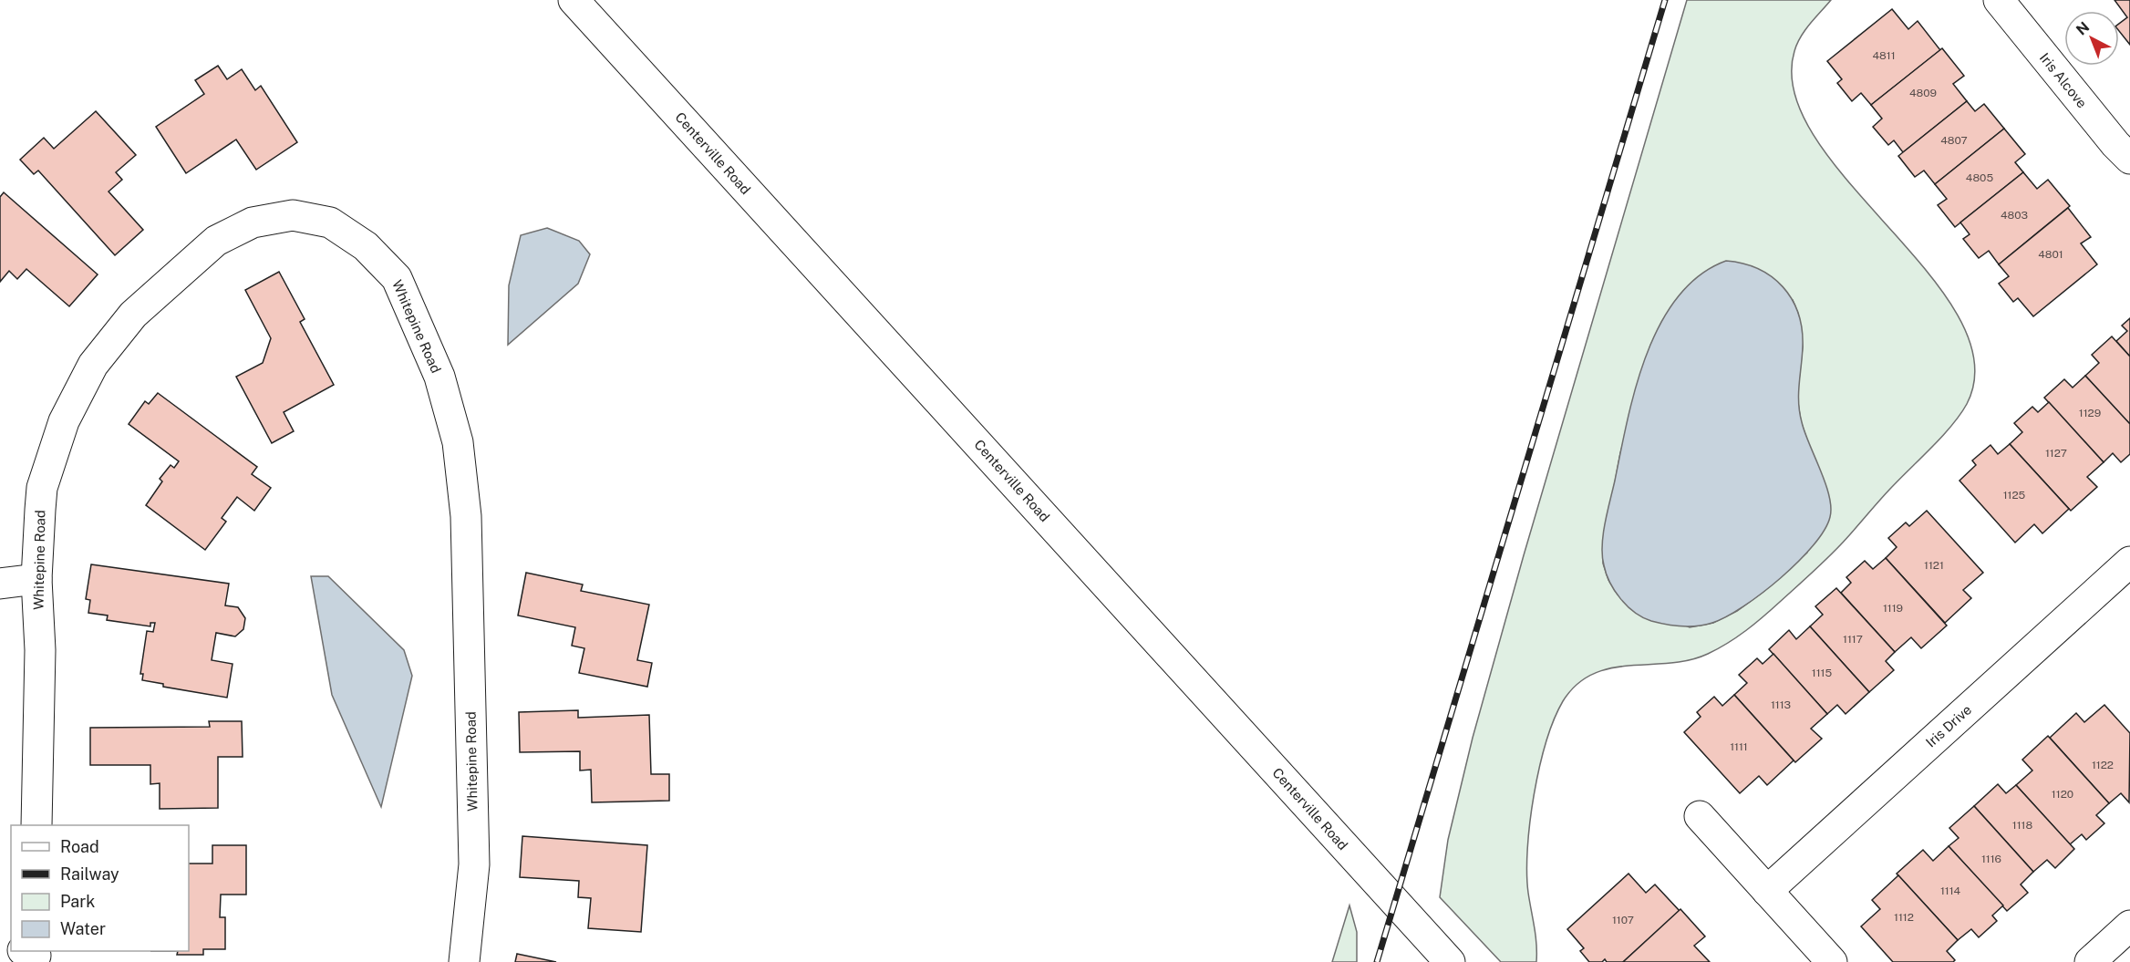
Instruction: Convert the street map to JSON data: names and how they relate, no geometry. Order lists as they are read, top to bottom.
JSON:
{
  "streets": {
    "street": [
      "Iris Alcove",
      "Centerville Road",
      "Whitepine Road",
      "Iris Drive"
    ]
  },
  "house_numbers": [
    "4811",
    "4809",
    "4807",
    "4805",
    "4803",
    "4801",
    "1129",
    "1127",
    "1125",
    "1121",
    "1119",
    "1117",
    "1115",
    "1113",
    "1111",
    "1122",
    "1120",
    "1118",
    "1116",
    "1114",
    "1112",
    "1107"
  ],
  "legend": [
    "Road",
    "Railway",
    "Park",
    "Water"
  ],
  "north": "top left"
}
